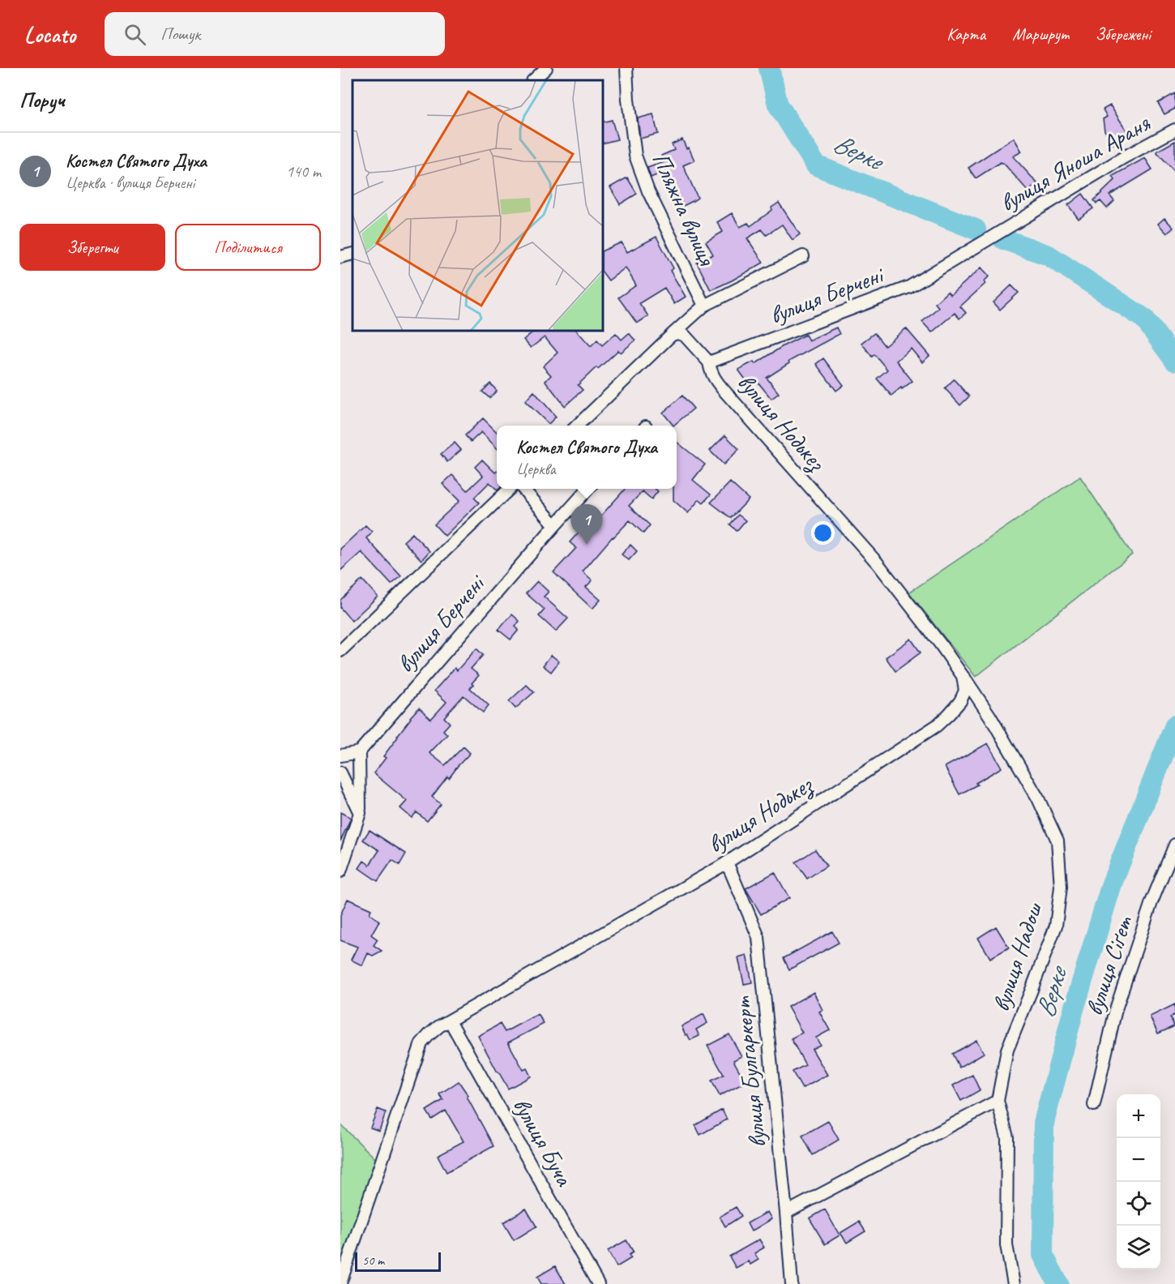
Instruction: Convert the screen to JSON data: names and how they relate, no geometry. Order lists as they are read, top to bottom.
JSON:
{
  "streets": {
    "street": [
      "вулиця Яноша Араня",
      "Пляжна вулиця",
      "вулиця Берчені",
      "вулиця Нодькез",
      "вулиця Надош",
      "вулиця Сіґет",
      "вулиця Булгаркерт",
      "вулиця Буча"
    ]
  },
  "crossings": [
    ["вулиця Яноша Араня", "вулиця Берчені"],
    ["Пляжна вулиця", "вулиця Берчені"],
    ["вулиця Берчені", "вулиця Нодькез"],
    ["вулиця Нодькез", "вулиця Надош"],
    ["вулиця Нодькез", "вулиця Булгаркерт"],
    ["вулиця Нодькез", "вулиця Буча"]
  ],
  "water": ["Верке"],
  "scale_bar": "50 m",
  "page": {
    "header": "Locato",
    "search": "Пошук",
    "nav": ["Карта", "Маршрут", "Збережені"],
    "heading": "Поруч",
    "list": [
      {
        "mark": "1",
        "name": "Костел Святого Духа",
        "note": "Церква · вулиця Берчені",
        "value": "140 m"
      }
    ],
    "buttons": ["Зберегти", "Поділитися"],
    "popup": ["Костел Святого Духа", "Церква"],
    "pins": "1",
    "map_buttons": ["+", "−"],
    "scale": "50 m"
  }
}
